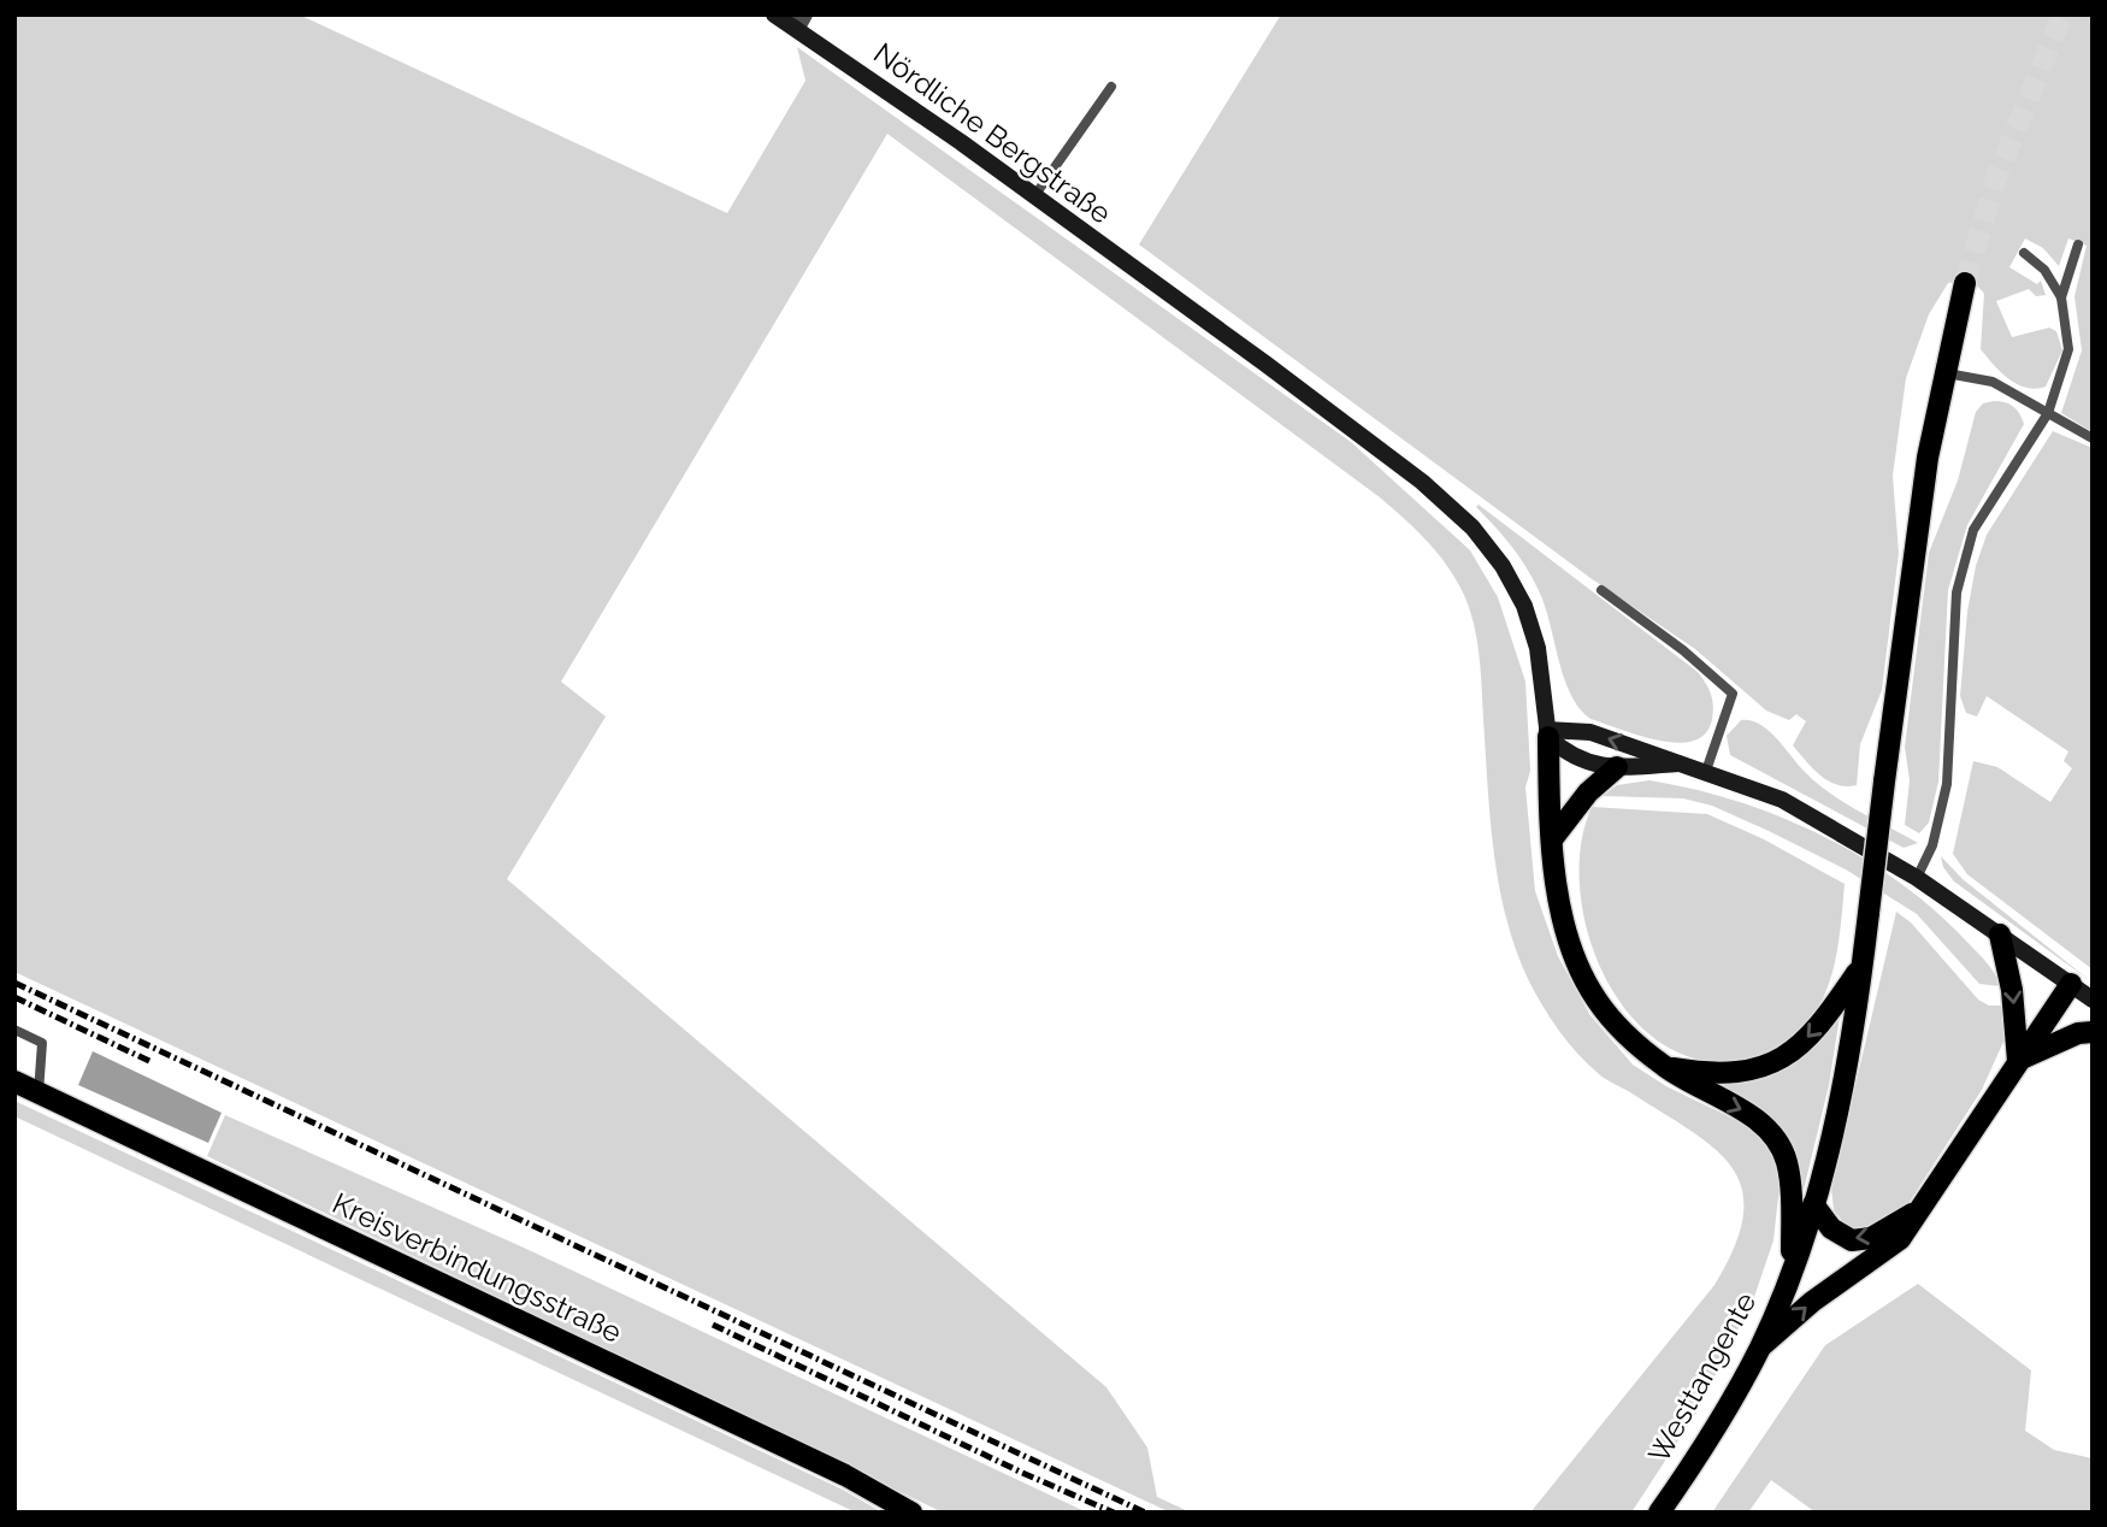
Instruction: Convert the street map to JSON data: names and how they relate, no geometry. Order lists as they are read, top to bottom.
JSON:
{
  "streets": {
    "main road": ["Nördliche Bergstraße", "Kreisverbindungsstraße", "Westtangente"]
  }
}
